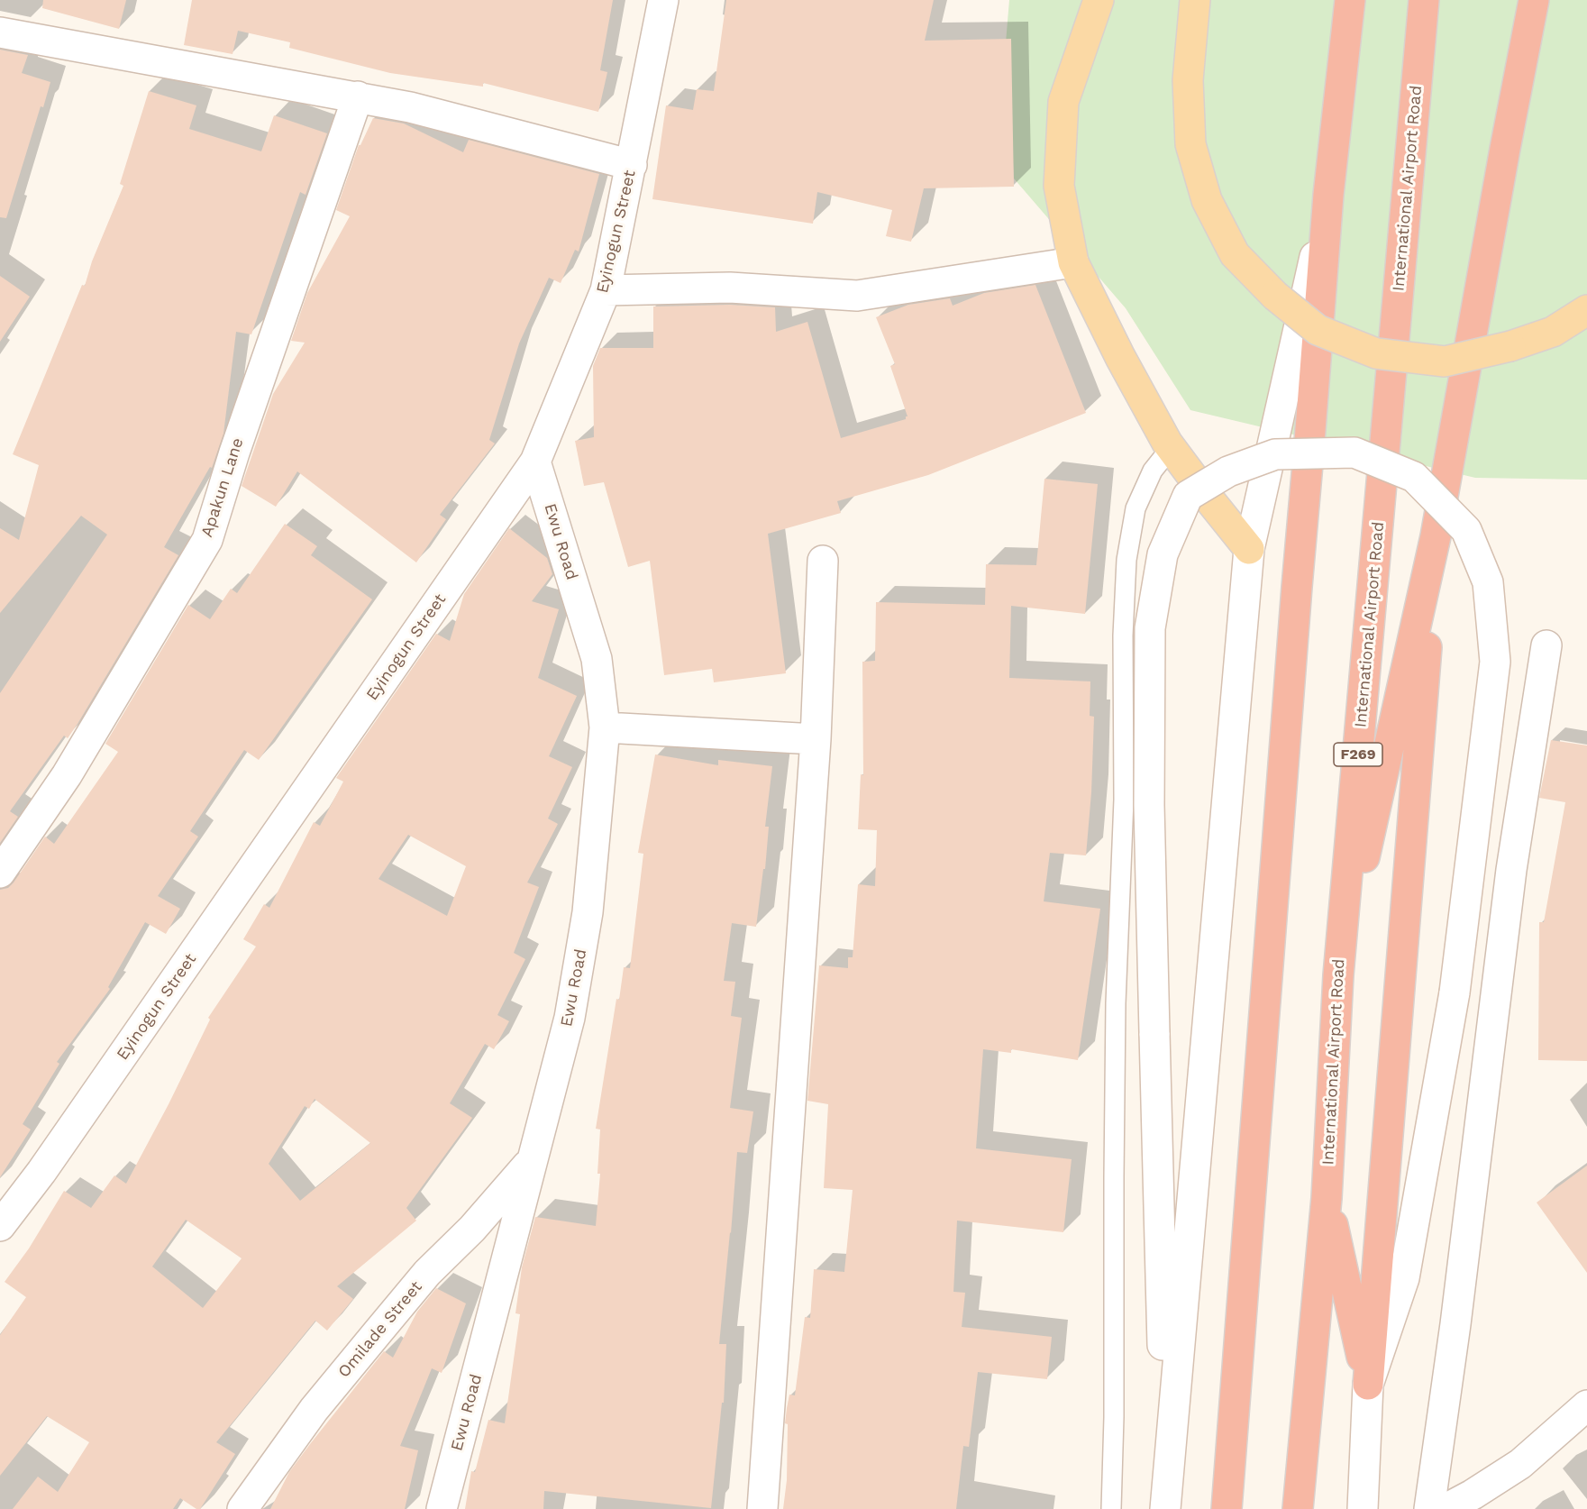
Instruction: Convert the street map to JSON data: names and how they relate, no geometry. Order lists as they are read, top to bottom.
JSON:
{
  "streets": {
    "highway": ["International Airport Road", "F269"],
    "street": [
      "Eyinogun Street",
      "Apakun Lane",
      "Ewu Road",
      "Omilade Street"
    ]
  },
  "crossings": [
    ["Eyinogun Street", "Ewu Road"],
    ["Ewu Road", "Omilade Street"]
  ]
}
